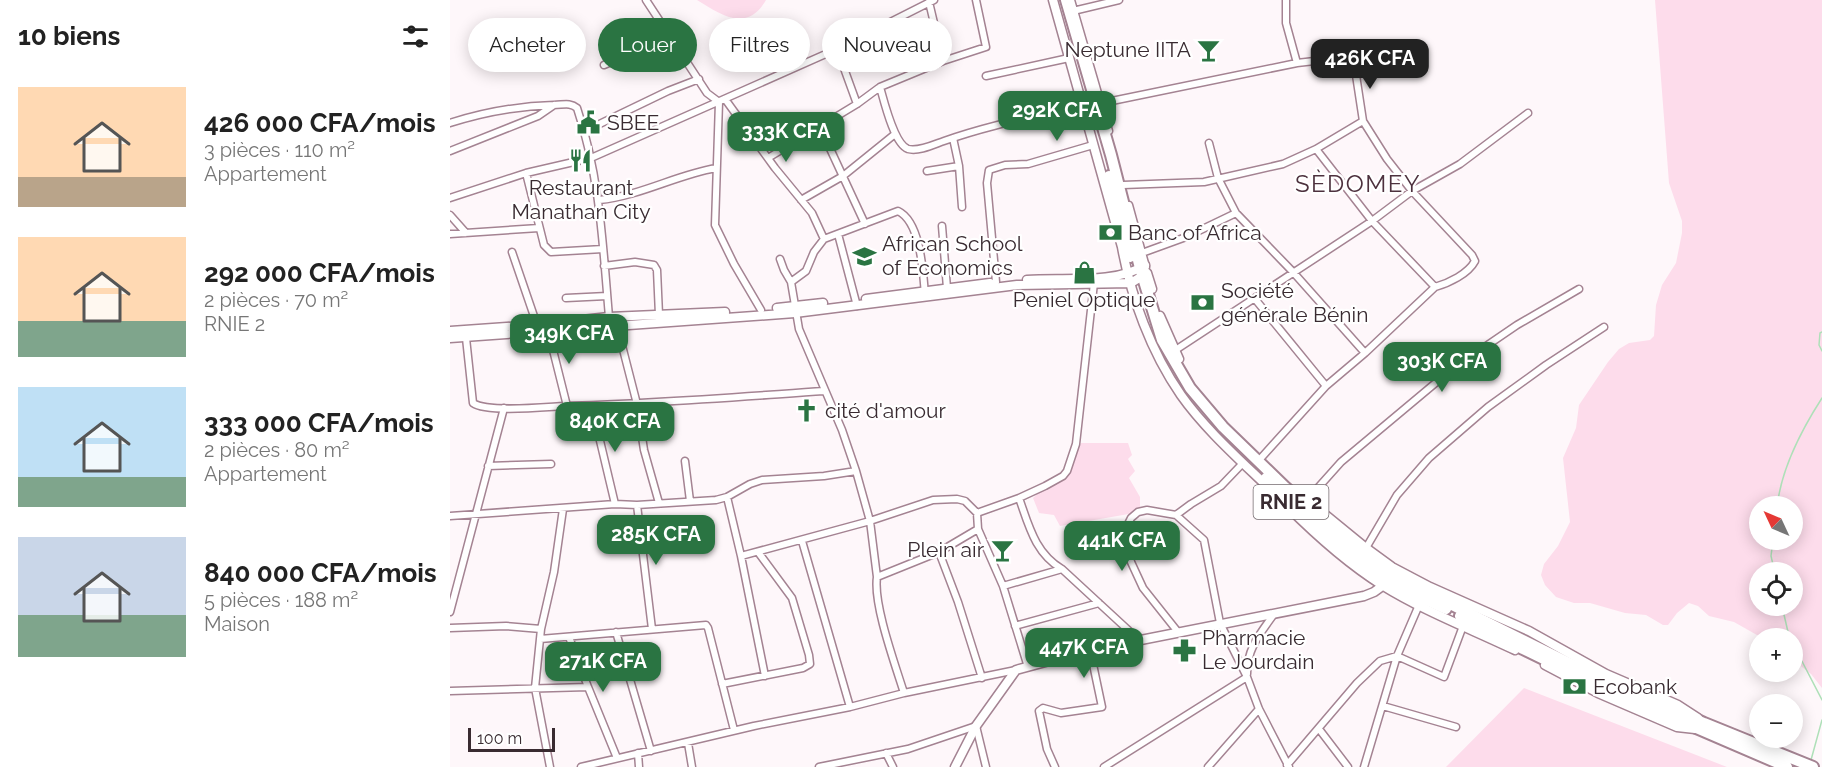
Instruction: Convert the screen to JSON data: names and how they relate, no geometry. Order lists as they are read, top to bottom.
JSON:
{
  "streets": {
    "highway": ["RNIE 2"]
  },
  "districts": ["SÈDOMEY"],
  "places": {
    "bar": ["Neptune IITA", "Plein air"],
    "public building": ["SBEE"],
    "restaurant": ["Restaurant Manathan City"],
    "bank": ["Banc of Africa", "Société générale Bénin", "Ecobank"],
    "school or university": ["African School of Economics"],
    "shop": ["Peniel Optique"],
    "church": ["cité d'amour"],
    "pharmacy": ["Pharmacie Le Jourdain"]
  },
  "scale_bar": "100 m",
  "north": "top left",
  "page": {
    "heading": "10 biens",
    "chip": [
      "Acheter",
      "Louer",
      "Filtres",
      "Nouveau"
    ],
    "price": [
      "426K CFA",
      "292K CFA",
      "333K CFA",
      "349K CFA",
      "303K CFA",
      "840K CFA",
      "285K CFA",
      "441K CFA",
      "447K CFA",
      "271K CFA"
    ],
    "list": [
      {
        "name": "426 000 CFA/mois",
        "note": "3 pièces · 110 m² · Appartement"
      },
      {
        "name": "292 000 CFA/mois",
        "note": "2 pièces · 70 m² · RNIE 2"
      },
      {
        "name": "333 000 CFA/mois",
        "note": "2 pièces · 80 m² · Appartement"
      },
      {
        "name": "840 000 CFA/mois",
        "note": "5 pièces · 188 m² · Maison"
      }
    ],
    "map_buttons": ["+", "−"],
    "scale": "100 m"
  }
}
